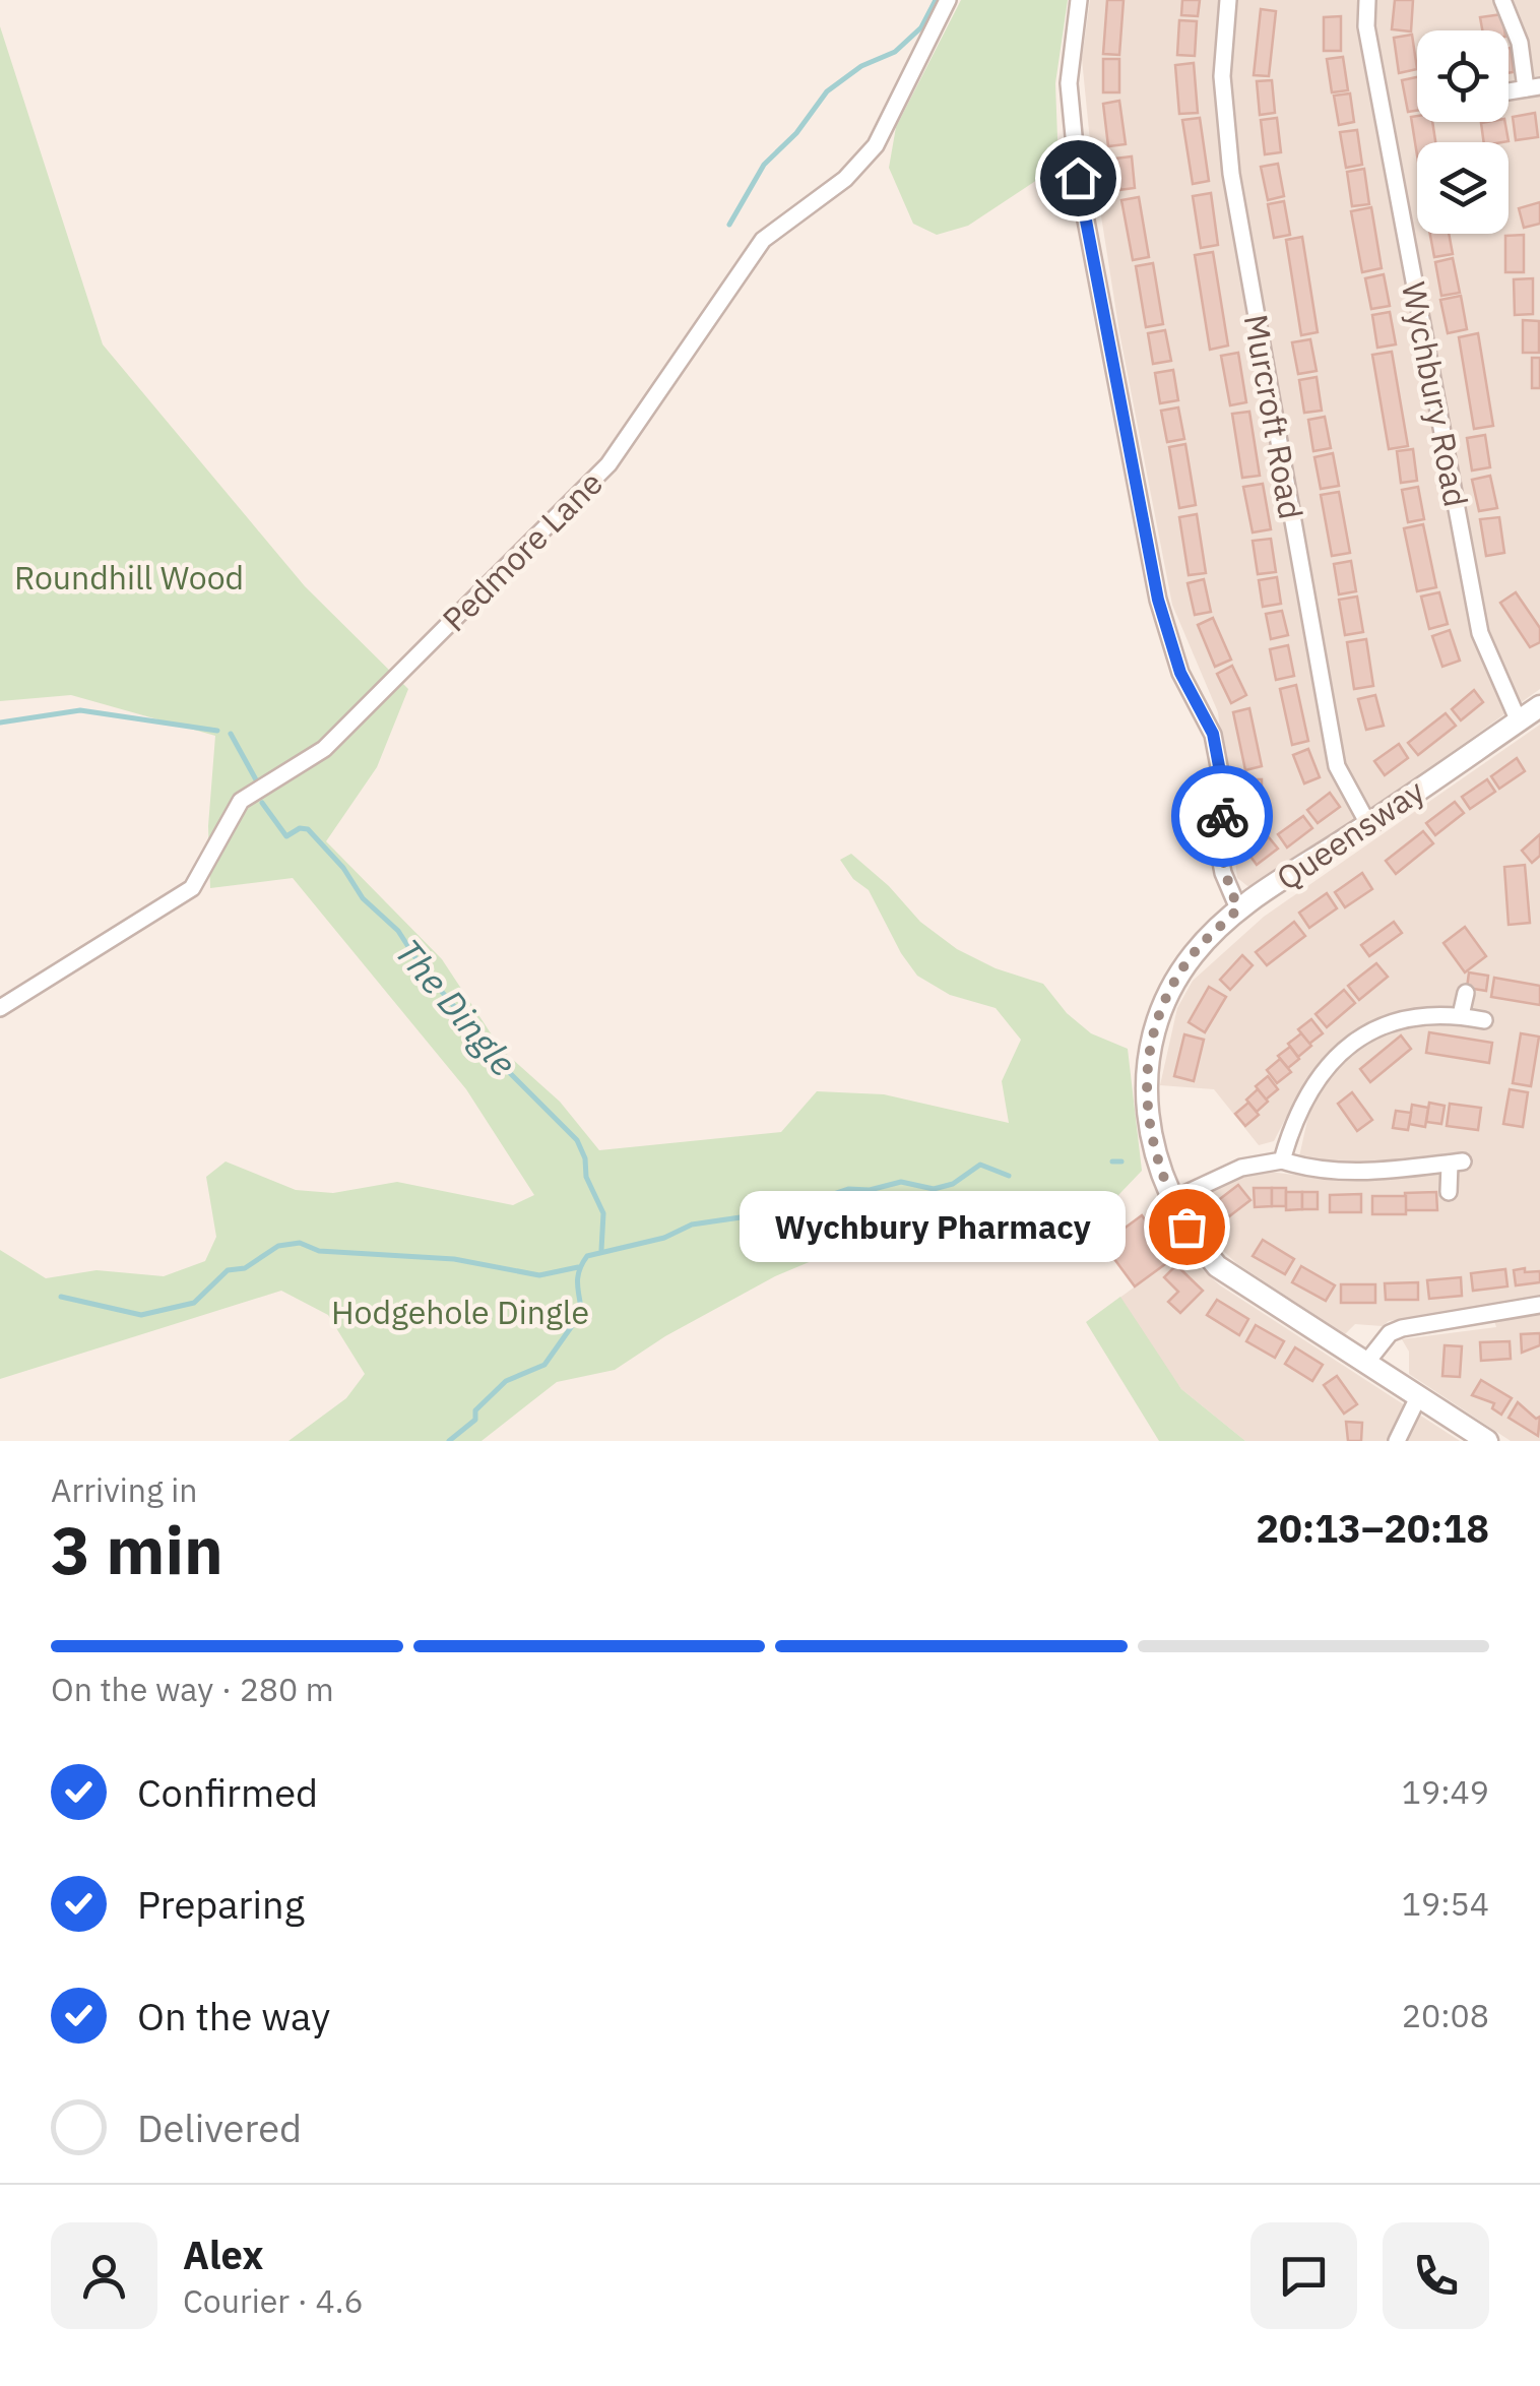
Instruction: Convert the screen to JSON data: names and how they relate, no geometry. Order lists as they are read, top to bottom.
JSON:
{
  "streets": {
    "street": [
      "Wychbury Road",
      "Murcroft Road",
      "Pedmore Lane",
      "Queensway"
    ]
  },
  "crossings": [
    ["Wychbury Road", "Queensway"],
    ["Murcroft Road", "Queensway"]
  ],
  "water": ["The Dingle"],
  "parks": ["Roundhill Wood", "Hodgehole Dingle"],
  "places": ["Wychbury Pharmacy"],
  "page": {
    "bubble": "Wychbury Pharmacy",
    "heading": ["3 min", "Arriving in", "20:13–20:18"],
    "panel": ["Alex", "Courier · 4.6"],
    "bar": "On the way · 280 m",
    "list": [
      ["Confirmed", "19:49"],
      ["Preparing", "19:54"],
      ["On the way", "20:08"],
      "Delivered"
    ]
  }
}
